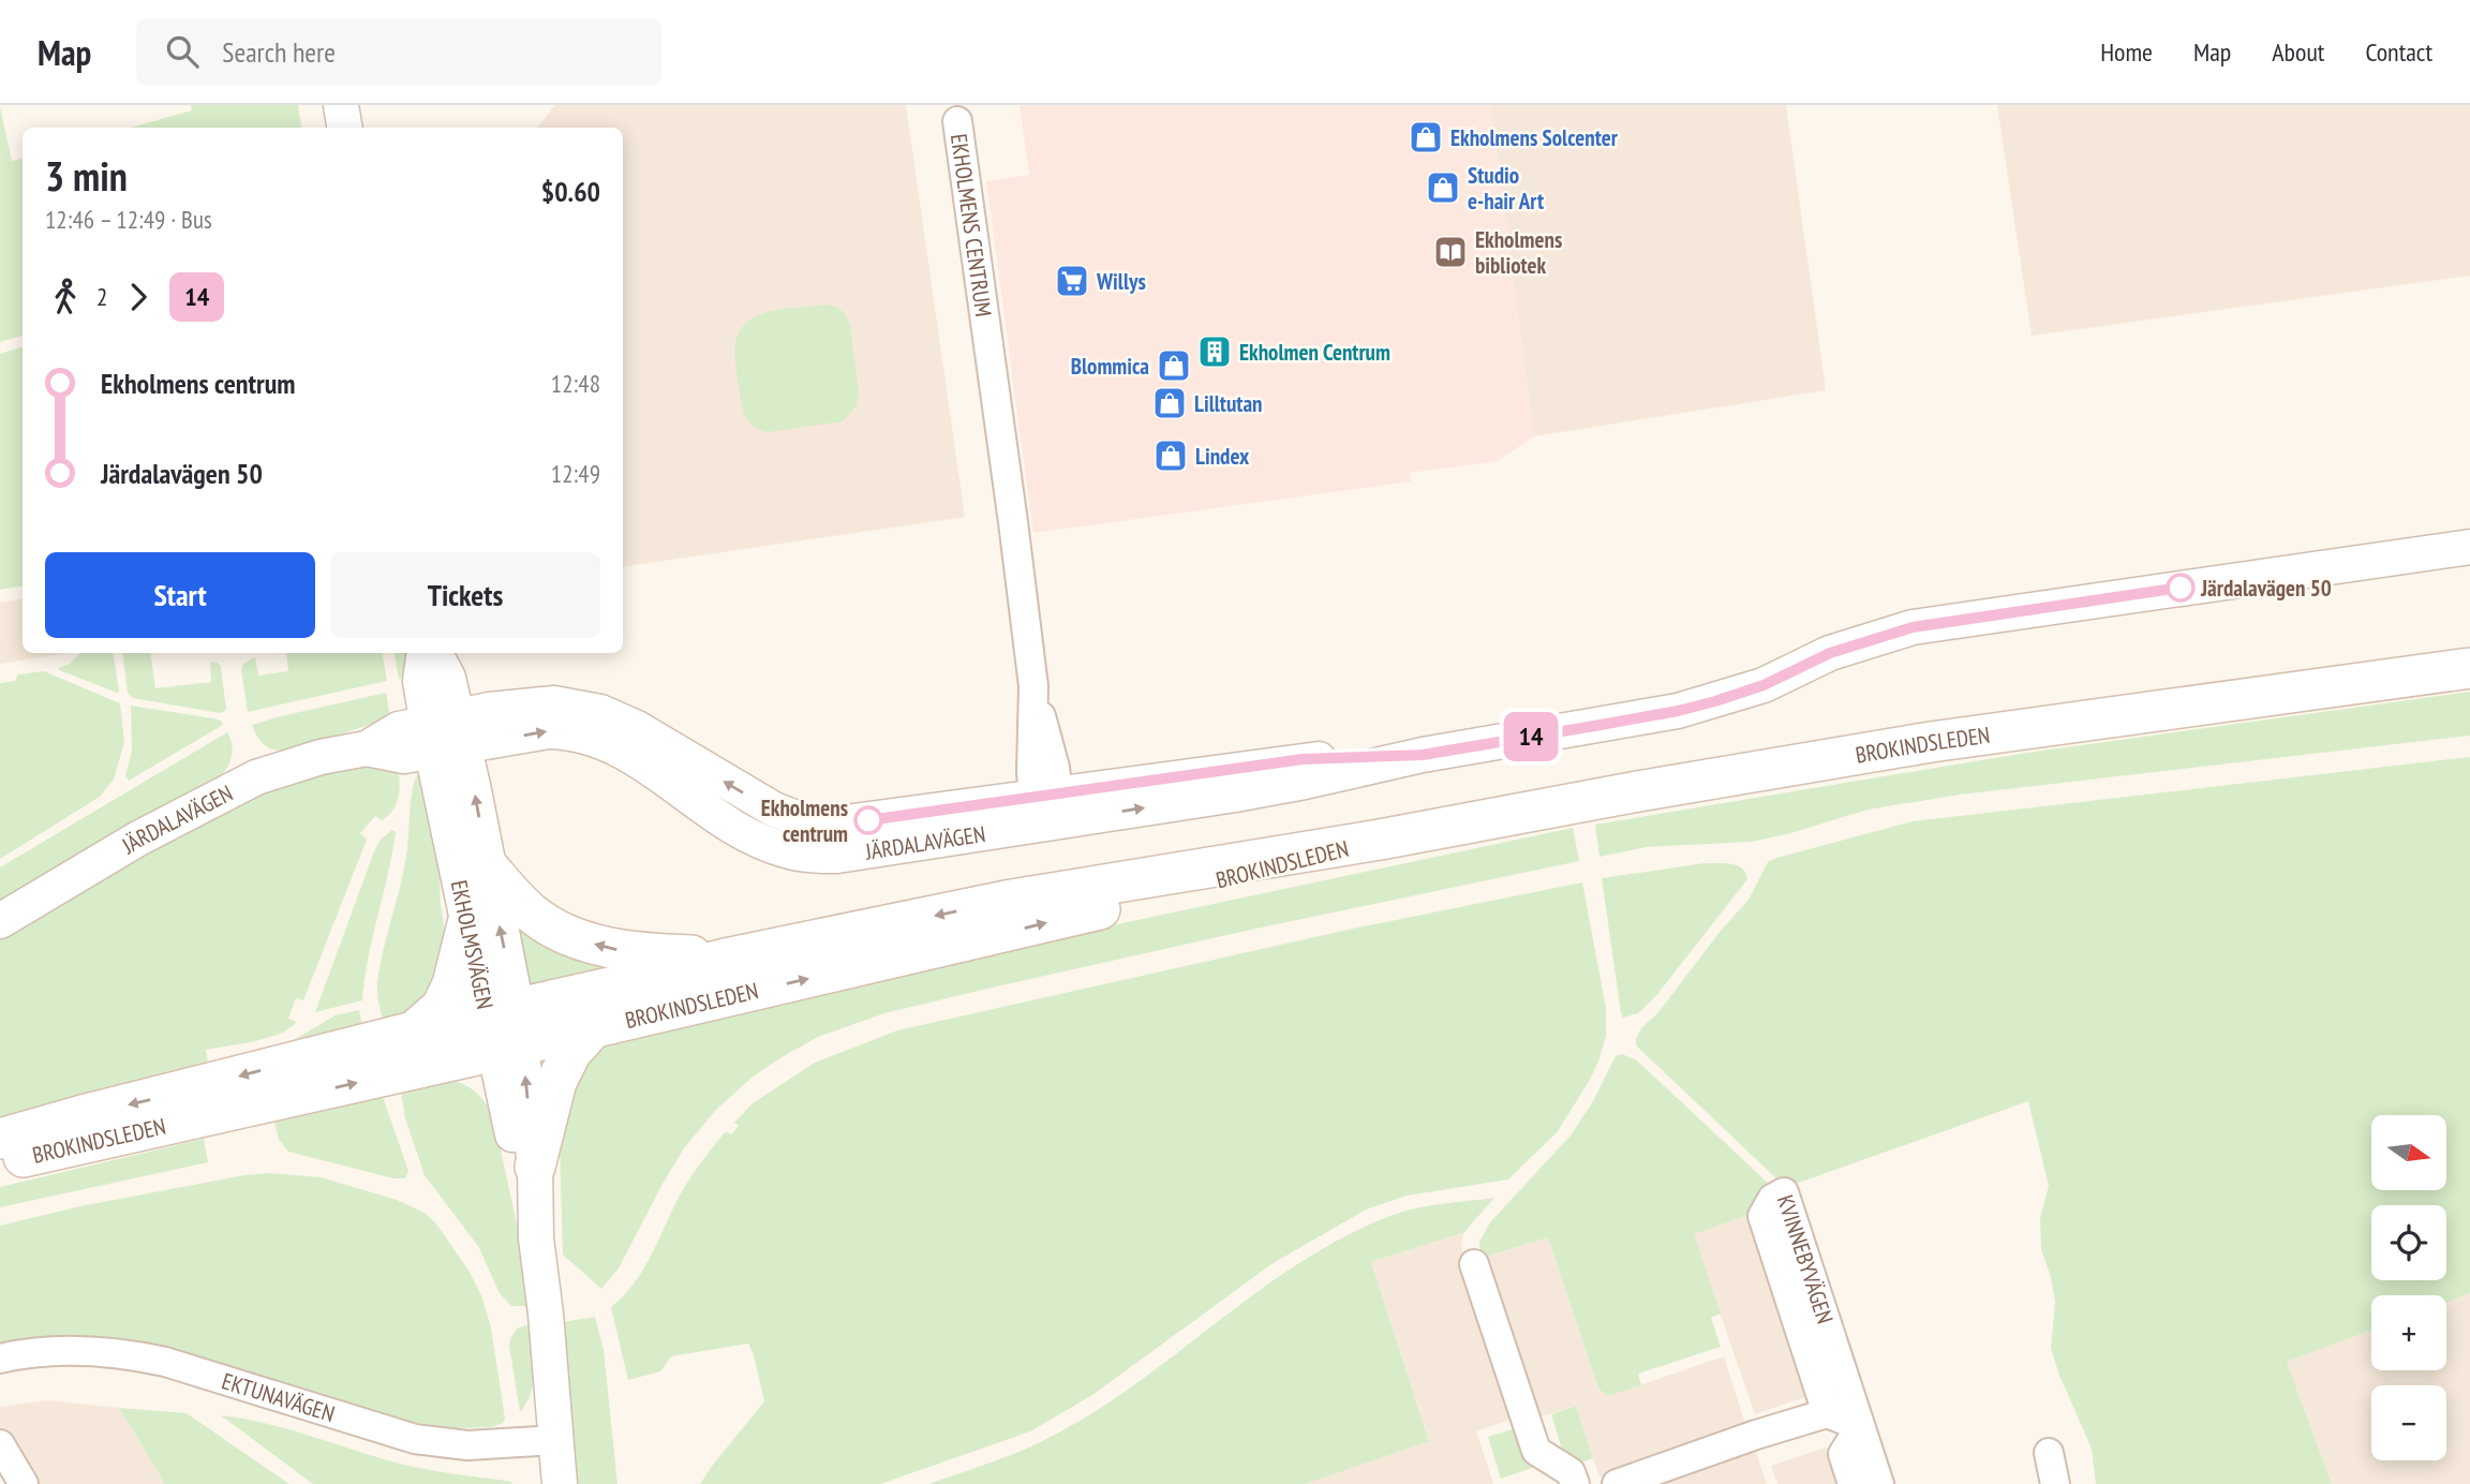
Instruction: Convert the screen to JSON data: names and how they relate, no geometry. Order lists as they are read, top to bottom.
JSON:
{
  "streets": {
    "main road": ["BROKINDSLEDEN"],
    "street": [
      "EKHOLMENS CENTRUM",
      "JÄRDALAVÄGEN",
      "EKHOLMSVÄGEN",
      "KVINNEBYVÄGEN",
      "EKTUNAVÄGEN"
    ]
  },
  "crossings": [
    ["EKHOLMENS CENTRUM", "JÄRDALAVÄGEN"],
    ["BROKINDSLEDEN", "EKHOLMSVÄGEN"],
    ["JÄRDALAVÄGEN", "EKHOLMSVÄGEN"],
    ["EKHOLMSVÄGEN", "EKTUNAVÄGEN"]
  ],
  "places": {
    "shop": [
      "Ekholmens Solcenter",
      "Studio e-hair Art",
      "Blommica",
      "Lilltutan",
      "Lindex"
    ],
    "library": ["Ekholmens bibliotek"],
    "supermarket": ["Willys"],
    "building": ["Ekholmen Centrum"],
    "other": ["Järdalavägen 50", "Ekholmens centrum"]
  },
  "lines": ["bus line 14"],
  "north": "right",
  "page": {
    "header": "Map",
    "search": "Search here",
    "nav": [
      "Home",
      "Map",
      "About",
      "Contact"
    ],
    "on_map": "14",
    "heading": ["3 min", "12:46 – 12:49 · Bus", "$0.60"],
    "legs": ["2", "14"],
    "list": [
      {
        "name": "Ekholmens centrum",
        "value": "12:48"
      },
      {
        "name": "Järdalavägen 50",
        "value": "12:49"
      }
    ],
    "buttons": ["Start", "Tickets"],
    "map_buttons": ["+", "−"]
  }
}
